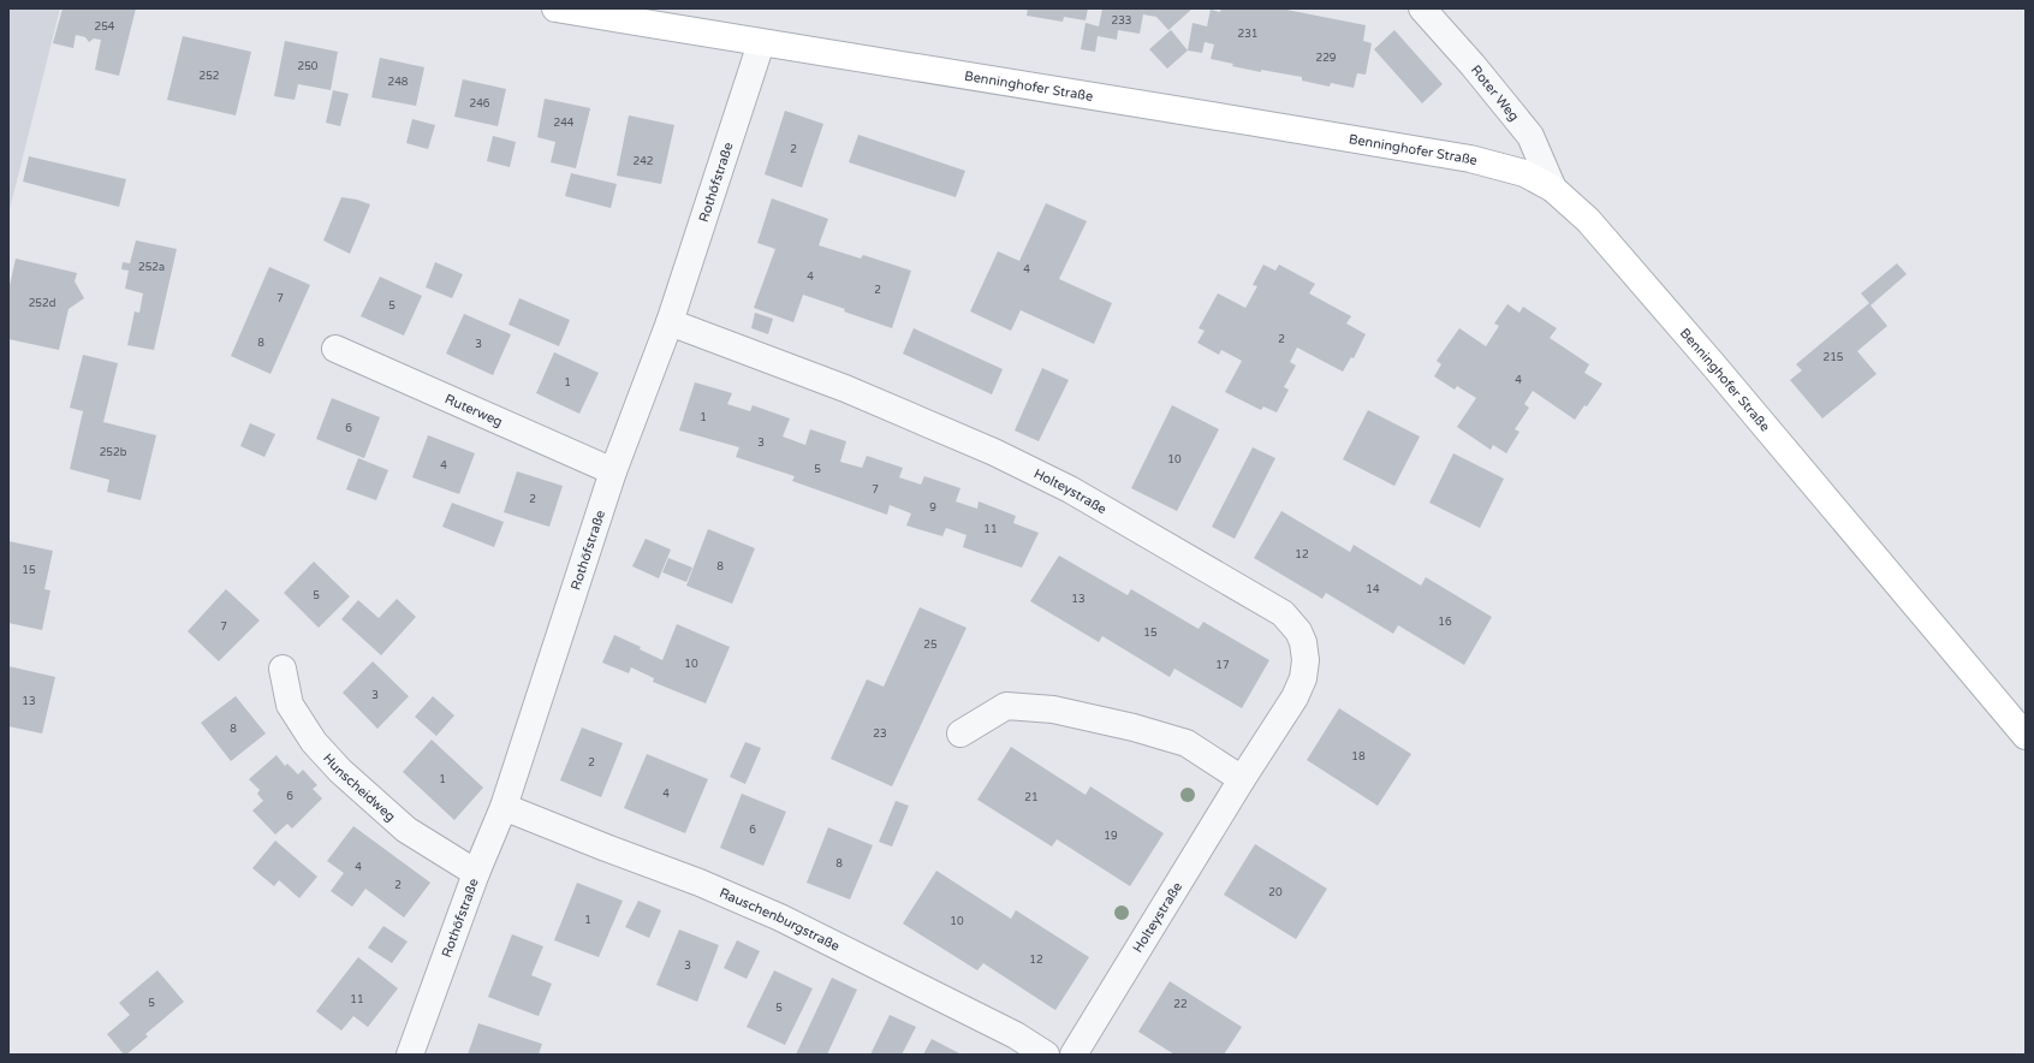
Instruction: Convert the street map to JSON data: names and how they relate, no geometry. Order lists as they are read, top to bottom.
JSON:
{
  "streets": {
    "main road": ["Benninghofer Straße"],
    "street": [
      "Roter Weg",
      "Rothöfstraße",
      "Ruterweg",
      "Holteystraße",
      "Hunscheidweg",
      "Rauschenburgstraße"
    ]
  },
  "crossings": [
    ["Benninghofer Straße", "Roter Weg"],
    ["Benninghofer Straße", "Rothöfstraße"],
    ["Rothöfstraße", "Ruterweg"],
    ["Rothöfstraße", "Holteystraße"],
    ["Rothöfstraße", "Hunscheidweg"],
    ["Rothöfstraße", "Rauschenburgstraße"]
  ],
  "house_numbers": [
    "233",
    "254",
    "231",
    "229",
    "250",
    "252",
    "248",
    "246",
    "244",
    "2",
    "242",
    "252a",
    "4",
    "4",
    "2",
    "7",
    "252d",
    "5",
    "2",
    "8",
    "3",
    "215",
    "4",
    "1",
    "1",
    "6",
    "3",
    "252b",
    "10",
    "4",
    "5",
    "7",
    "2",
    "9",
    "11",
    "12",
    "8",
    "15",
    "14",
    "5",
    "13",
    "16",
    "7",
    "15",
    "25",
    "10",
    "17",
    "3",
    "13",
    "8",
    "23",
    "18",
    "2",
    "1",
    "4",
    "6",
    "21",
    "6",
    "19",
    "8",
    "4",
    "2",
    "20",
    "1",
    "10",
    "12",
    "3",
    "11",
    "5",
    "22",
    "5"
  ]
}
